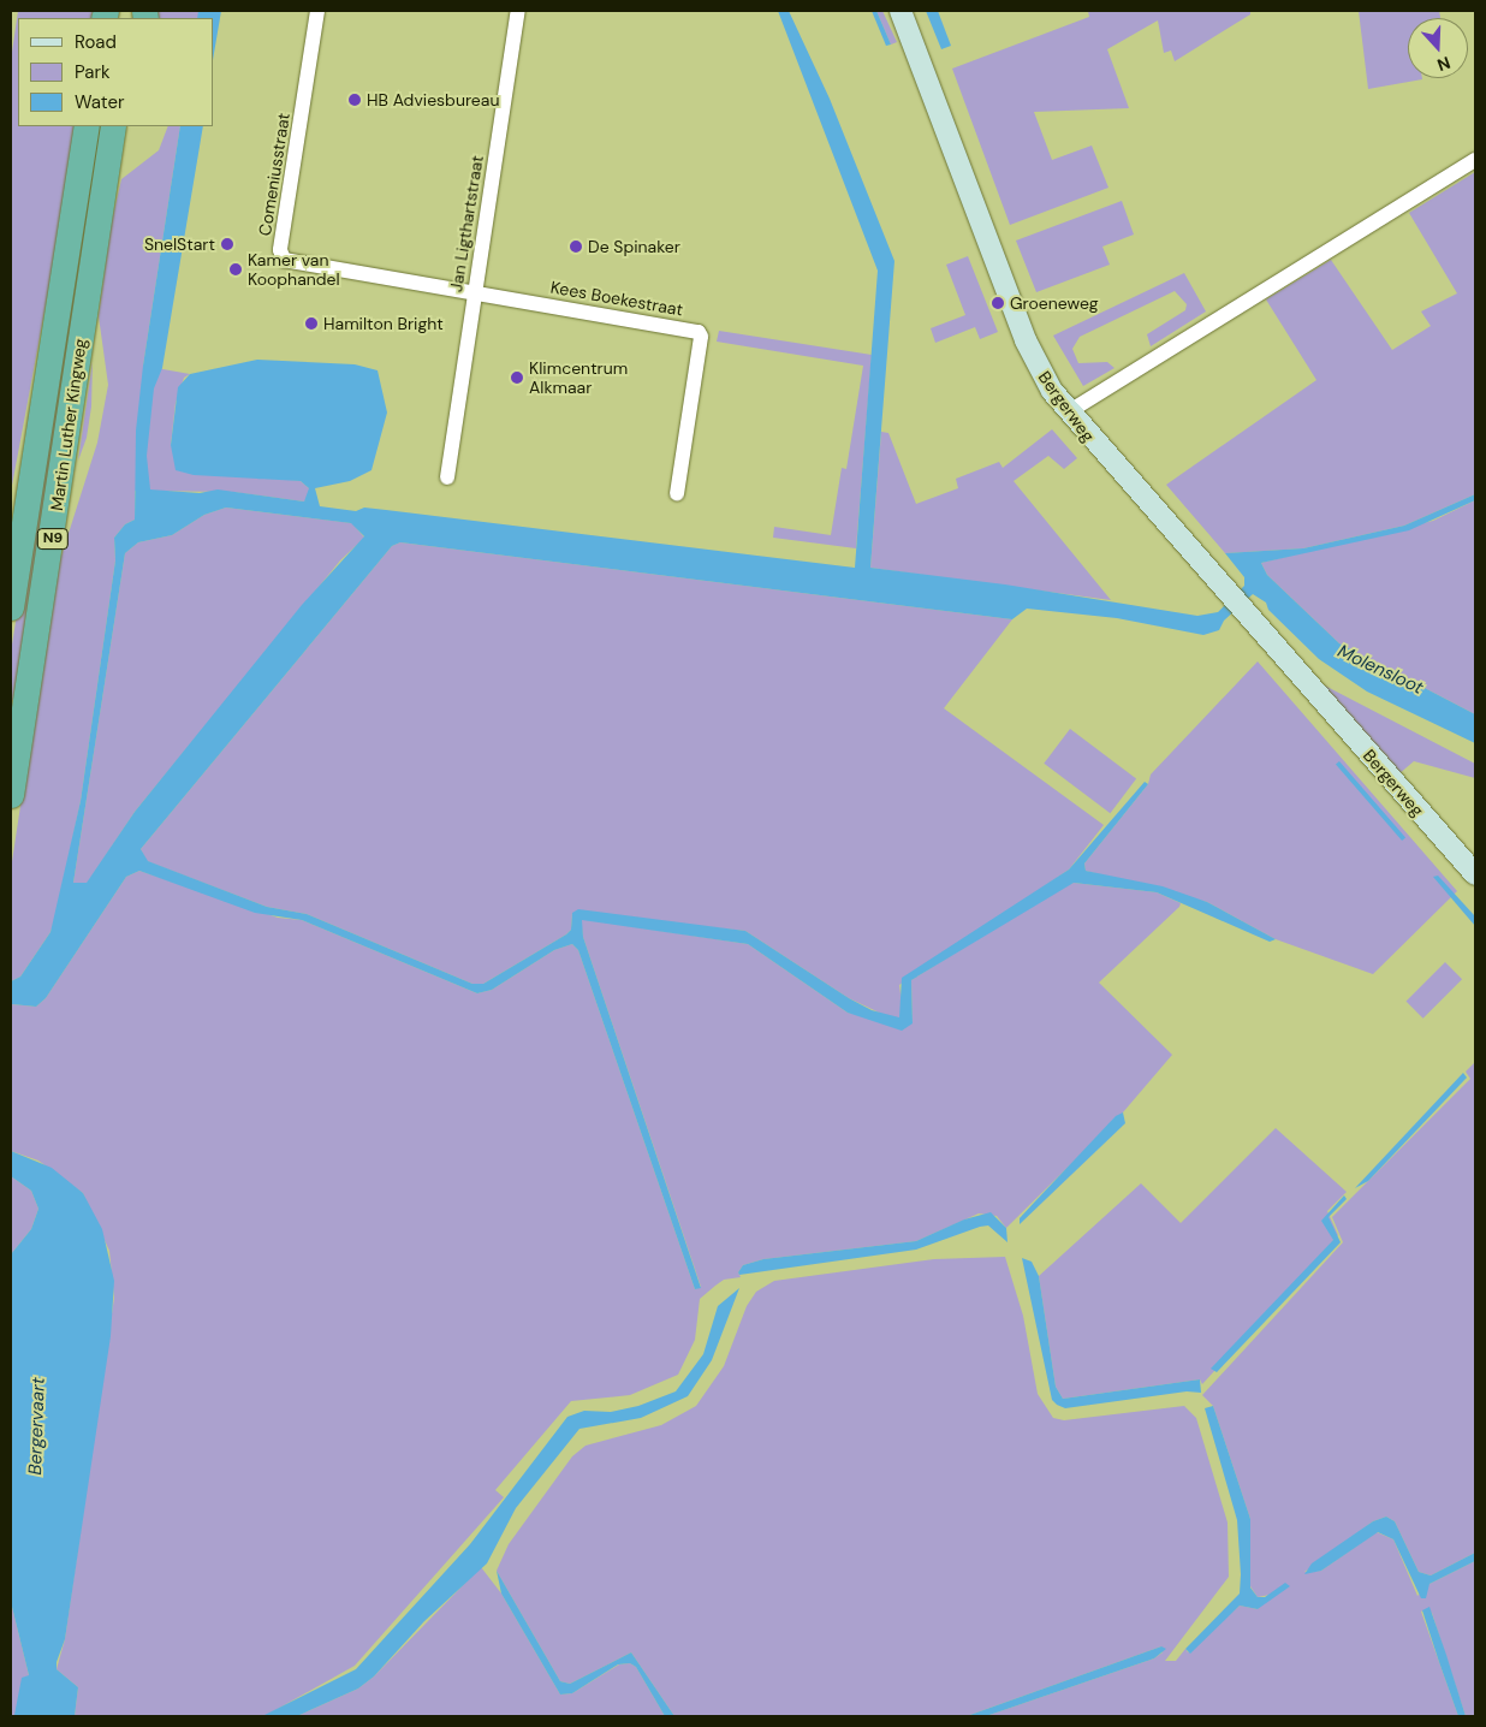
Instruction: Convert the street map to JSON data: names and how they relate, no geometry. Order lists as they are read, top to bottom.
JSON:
{
  "streets": {
    "highway": ["Martin Luther Kingweg", "N9"],
    "main road": ["Bergerweg"],
    "street": ["Comeniusstraat", "Jan Ligthartstraat", "Kees Boekestraat"]
  },
  "crossings": [
    ["Comeniusstraat", "Jan Ligthartstraat"],
    ["Comeniusstraat", "Kees Boekestraat"],
    ["Jan Ligthartstraat", "Kees Boekestraat"],
    ["Martin Luther Kingweg", "N9"]
  ],
  "water": ["Molensloot", "Bergervaart"],
  "places": [
    "HB Adviesbureau",
    "SnelStart",
    "De Spinaker",
    "Kamer van Koophandel",
    "Groeneweg",
    "Hamilton Bright",
    "Klimcentrum Alkmaar"
  ],
  "legend": ["Road", "Park", "Water"],
  "north": "bottom"
}
